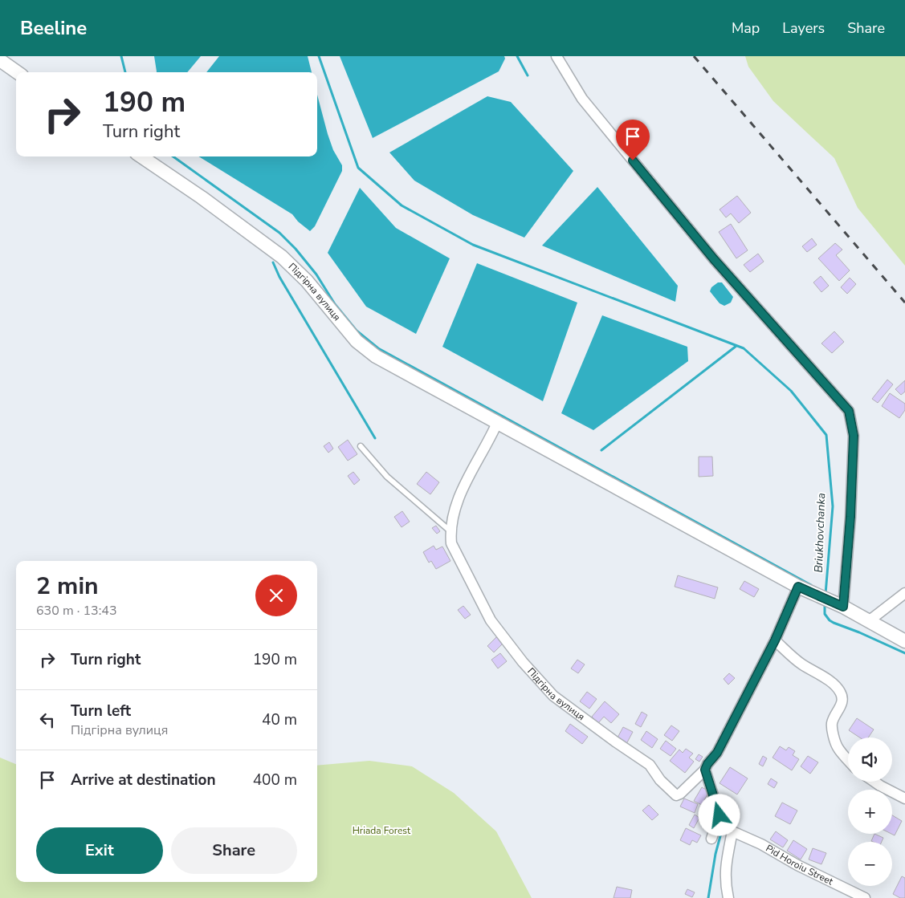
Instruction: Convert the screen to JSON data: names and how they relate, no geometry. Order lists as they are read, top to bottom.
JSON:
{
  "streets": {
    "street": ["Підгірна вулиця", "Pid Horoiu Street"]
  },
  "water": ["Briukhovchanka"],
  "parks": ["Hriada Forest"],
  "page": {
    "header": "Beeline",
    "nav": ["Map", "Layers", "Share"],
    "turn": ["190 m", "Turn right"],
    "heading": ["2 min", "630 m · 13:43"],
    "list": [
      {
        "name": "Turn right",
        "value": "190 m"
      },
      {
        "name": "Turn left",
        "note": "Підгірна вулиця",
        "value": "40 m"
      },
      {
        "name": "Arrive at destination",
        "value": "400 m"
      }
    ],
    "map_buttons": ["+", "−"],
    "buttons": ["Exit", "Share"]
  }
}
